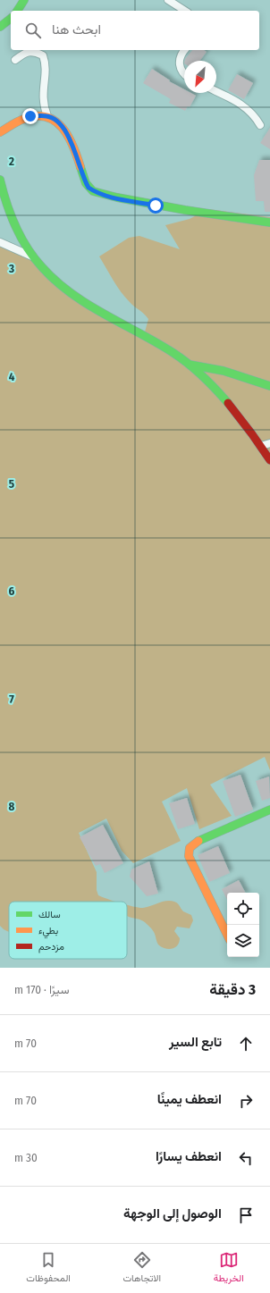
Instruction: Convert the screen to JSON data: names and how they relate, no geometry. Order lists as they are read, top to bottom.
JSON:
{
  "legend": ["سالك", "بطيء", "مزدحم"],
  "north": "bottom left",
  "page": {
    "search": "ابحث هنا",
    "heading": ["3 دقيقة", "سيرًا · 170 m"],
    "list": [
      ["تابع السير", "70 m"],
      ["انعطف يمينًا", "70 m"],
      ["انعطف يسارًا", "30 m"],
      "الوصول إلى الوجهة"
    ],
    "nav": ["الخريطة", "الاتجاهات", "المحفوظات"]
  },
  "grid": {
    "rows": [
      "2",
      "3",
      "4",
      "5",
      "6",
      "7",
      "8"
    ]
  }
}
